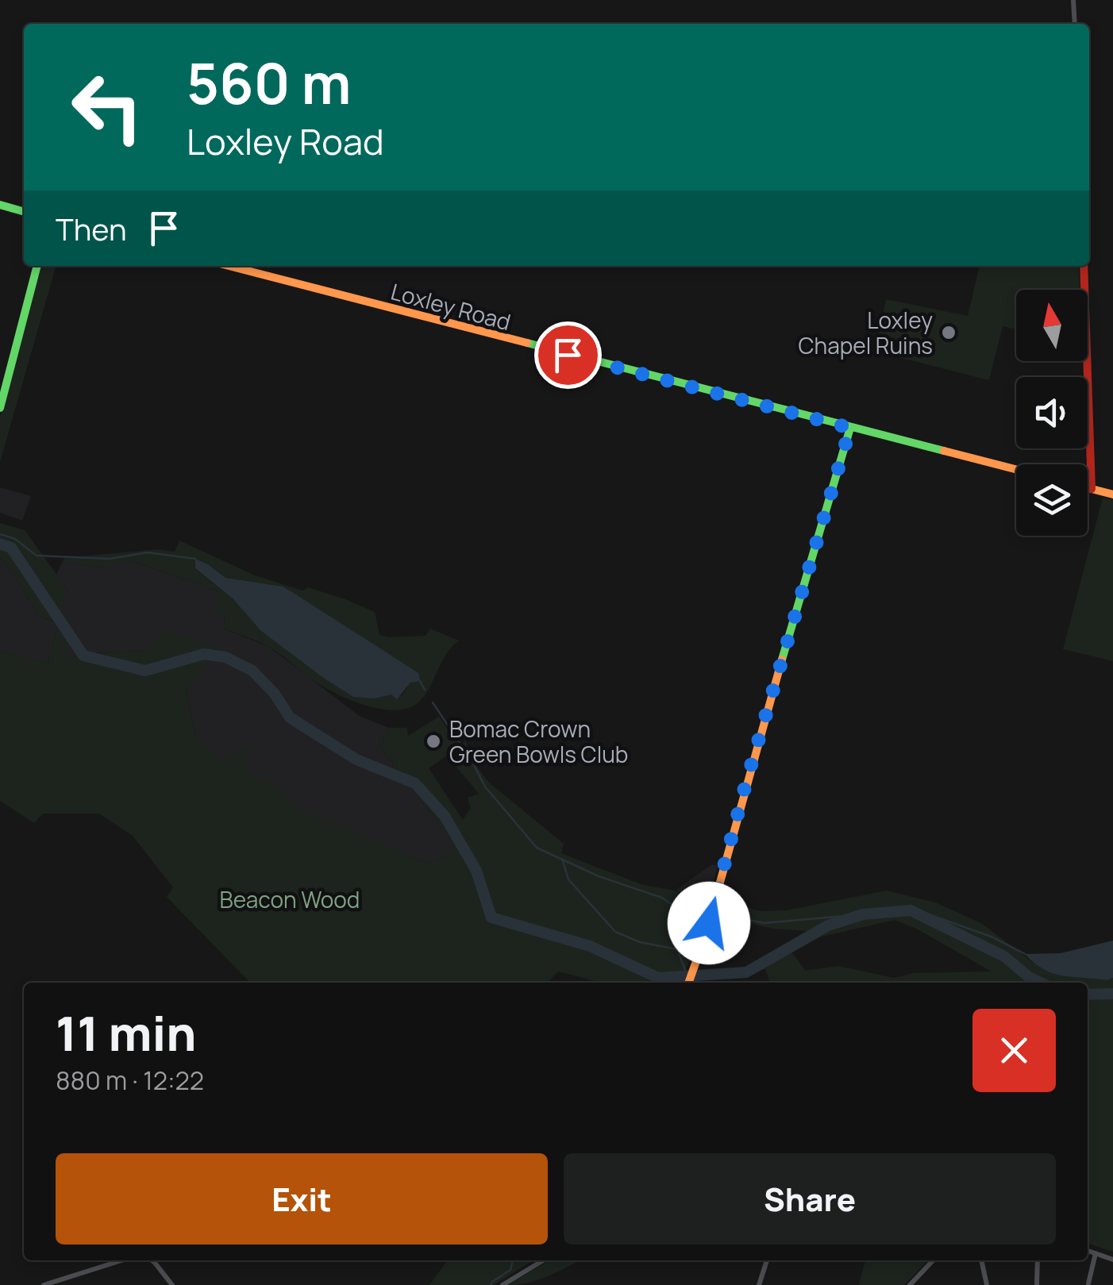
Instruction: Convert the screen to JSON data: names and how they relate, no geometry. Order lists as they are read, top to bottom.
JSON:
{
  "streets": {
    "street": ["Loxley Road"]
  },
  "parks": ["Beacon Wood"],
  "places": ["Loxley Chapel Ruins", "Bomac Crown Green Bowls Club"],
  "north": "top",
  "page": {
    "turn": ["560 m", "Loxley Road"],
    "then": "Then",
    "heading": ["11 min", "880 m · 12:22"],
    "buttons": ["Exit", "Share"]
  }
}
